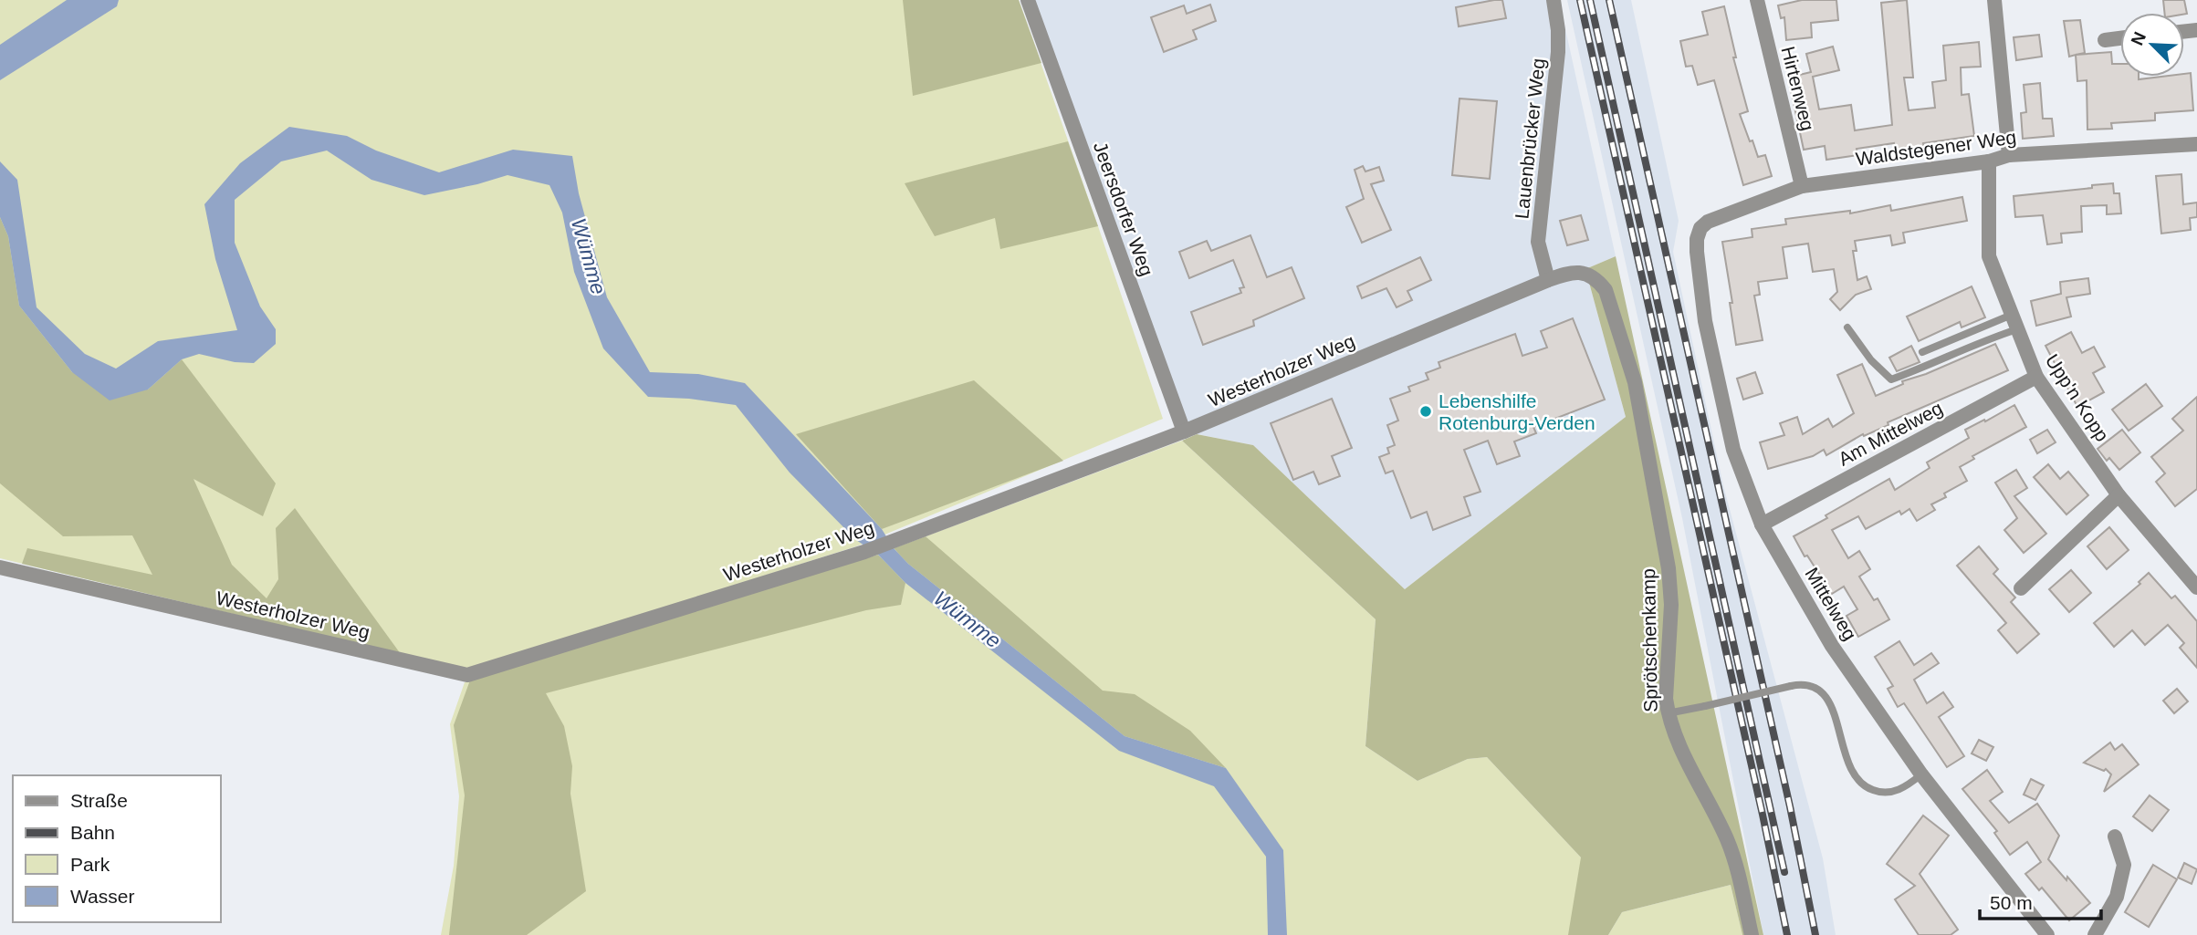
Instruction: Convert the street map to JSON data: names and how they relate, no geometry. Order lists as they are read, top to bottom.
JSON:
{
  "streets": {
    "street": [
      "Hirtenweg",
      "Lauenbrücker Weg",
      "Waldstegener Weg",
      "Jeersdorfer Weg",
      "Westerholzer Weg",
      "Upp'n Kopp",
      "Am Mittelweg",
      "Mittelweg",
      "Sprötschenkamp"
    ]
  },
  "crossings": [
    ["Hirtenweg", "Waldstegener Weg"],
    ["Lauenbrücker Weg", "Westerholzer Weg"],
    ["Waldstegener Weg", "Upp'n Kopp"],
    ["Waldstegener Weg", "Mittelweg"],
    ["Jeersdorfer Weg", "Westerholzer Weg"],
    ["Westerholzer Weg", "Sprötschenkamp"],
    ["Upp'n Kopp", "Am Mittelweg"],
    ["Am Mittelweg", "Mittelweg"]
  ],
  "water": ["Wümme"],
  "places": ["Lebenshilfe Rotenburg-Verden"],
  "legend": [
    "Straße",
    "Bahn",
    "Park",
    "Wasser"
  ],
  "scale_bar": "50 m",
  "north": "top left"
}
